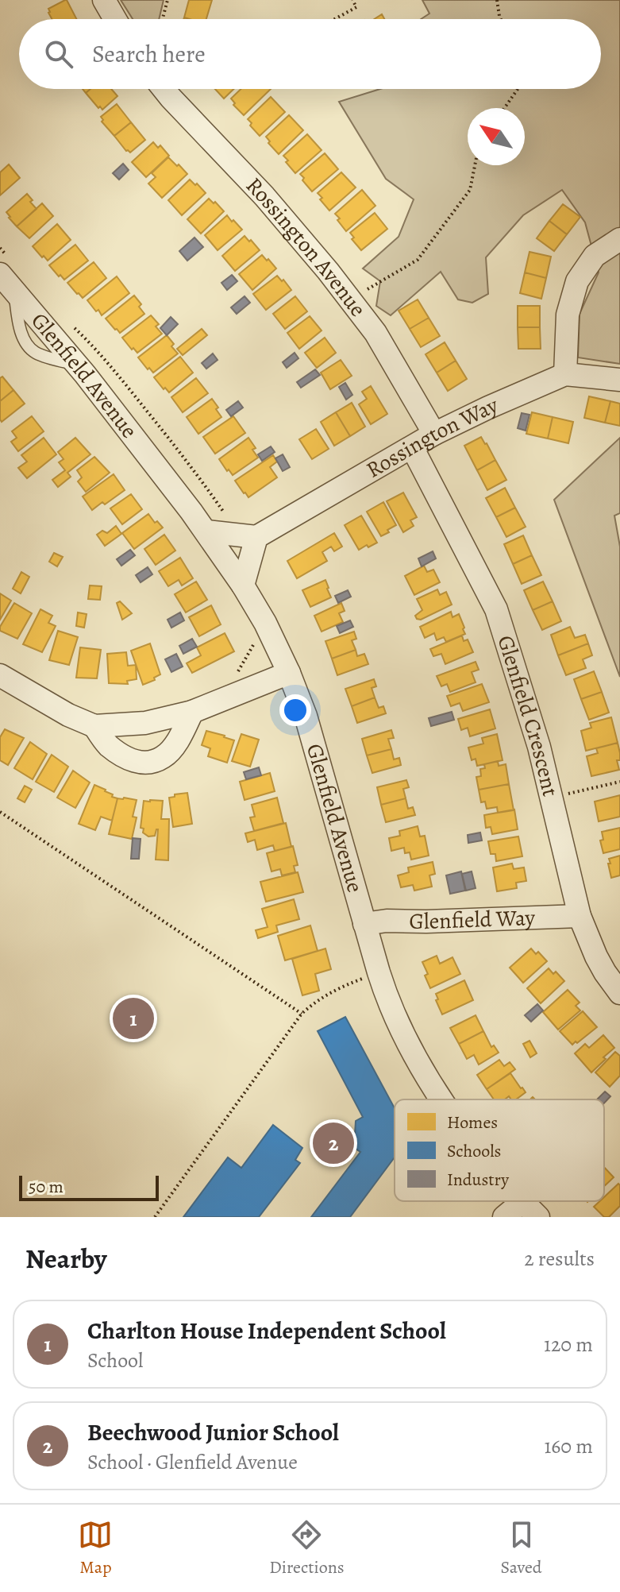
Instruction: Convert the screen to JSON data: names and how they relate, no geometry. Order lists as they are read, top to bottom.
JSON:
{
  "streets": {
    "street": [
      "Rossington Avenue",
      "Glenfield Avenue",
      "Rossington Way",
      "Glenfield Crescent",
      "Glenfield Way"
    ]
  },
  "crossings": [
    ["Rossington Avenue", "Rossington Way"],
    ["Glenfield Avenue", "Glenfield Way"],
    ["Rossington Way", "Glenfield Crescent"],
    ["Glenfield Crescent", "Glenfield Way"]
  ],
  "legend": ["Homes", "Schools", "Industry"],
  "scale_bar": "50 m",
  "north": "top left",
  "page": {
    "search": "Search here",
    "pins": ["1", "2"],
    "scale": "50 m",
    "heading": ["Nearby", "2 results"],
    "list": [
      {
        "mark": "1",
        "name": "Charlton House Independent School",
        "note": "School",
        "value": "120 m"
      },
      {
        "mark": "2",
        "name": "Beechwood Junior School",
        "note": "School · Glenfield Avenue",
        "value": "160 m"
      }
    ],
    "nav": ["Map", "Directions", "Saved"]
  }
}
